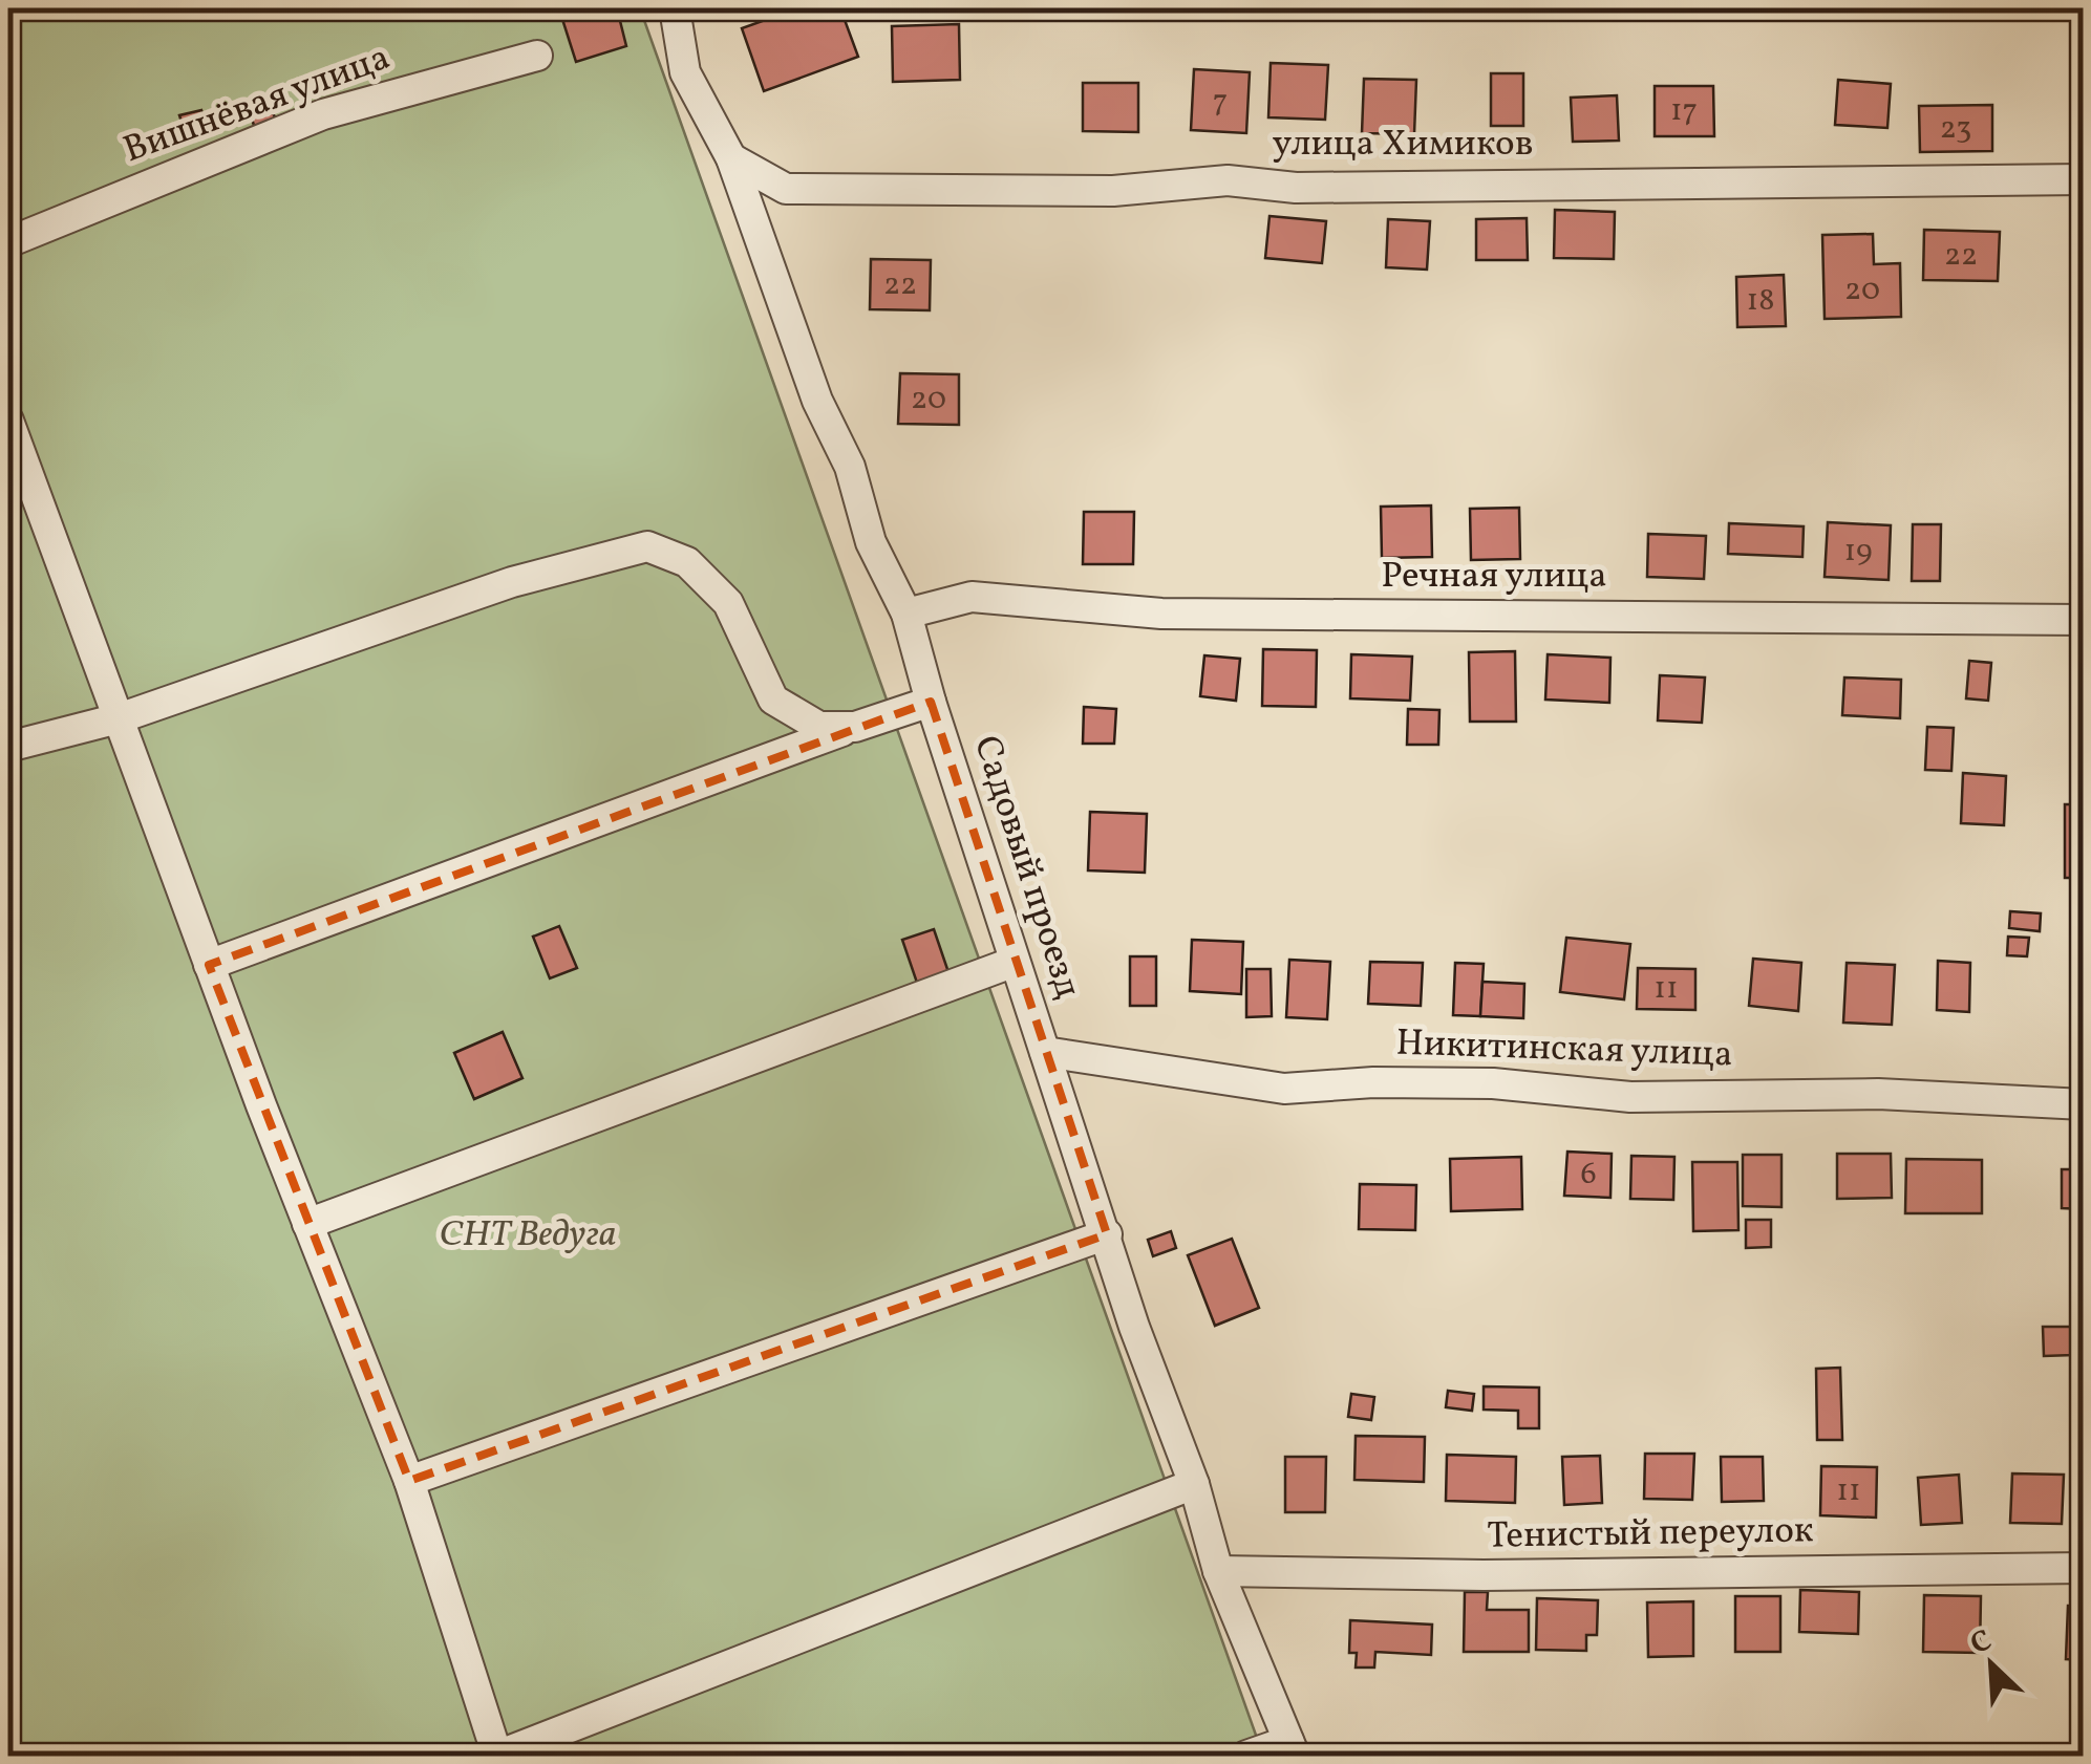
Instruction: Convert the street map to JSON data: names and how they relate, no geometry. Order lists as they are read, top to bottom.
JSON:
{
  "streets": {
    "street": [
      "Вишнёвая улица",
      "улица Химиков",
      "Речная улица",
      "Садовый проезд",
      "Никитинская улица",
      "Тенистый переулок"
    ]
  },
  "crossings": [
    ["улица Химиков", "Садовый проезд"],
    ["Речная улица", "Садовый проезд"],
    ["Садовый проезд", "Никитинская улица"],
    ["Садовый проезд", "Тенистый переулок"]
  ],
  "parks": ["СНТ Ведуга"],
  "house_numbers": [
    "7",
    "17",
    "23",
    "22",
    "22",
    "20",
    "18",
    "20",
    "19",
    "11",
    "6",
    "11"
  ],
  "north": "top left"
}
